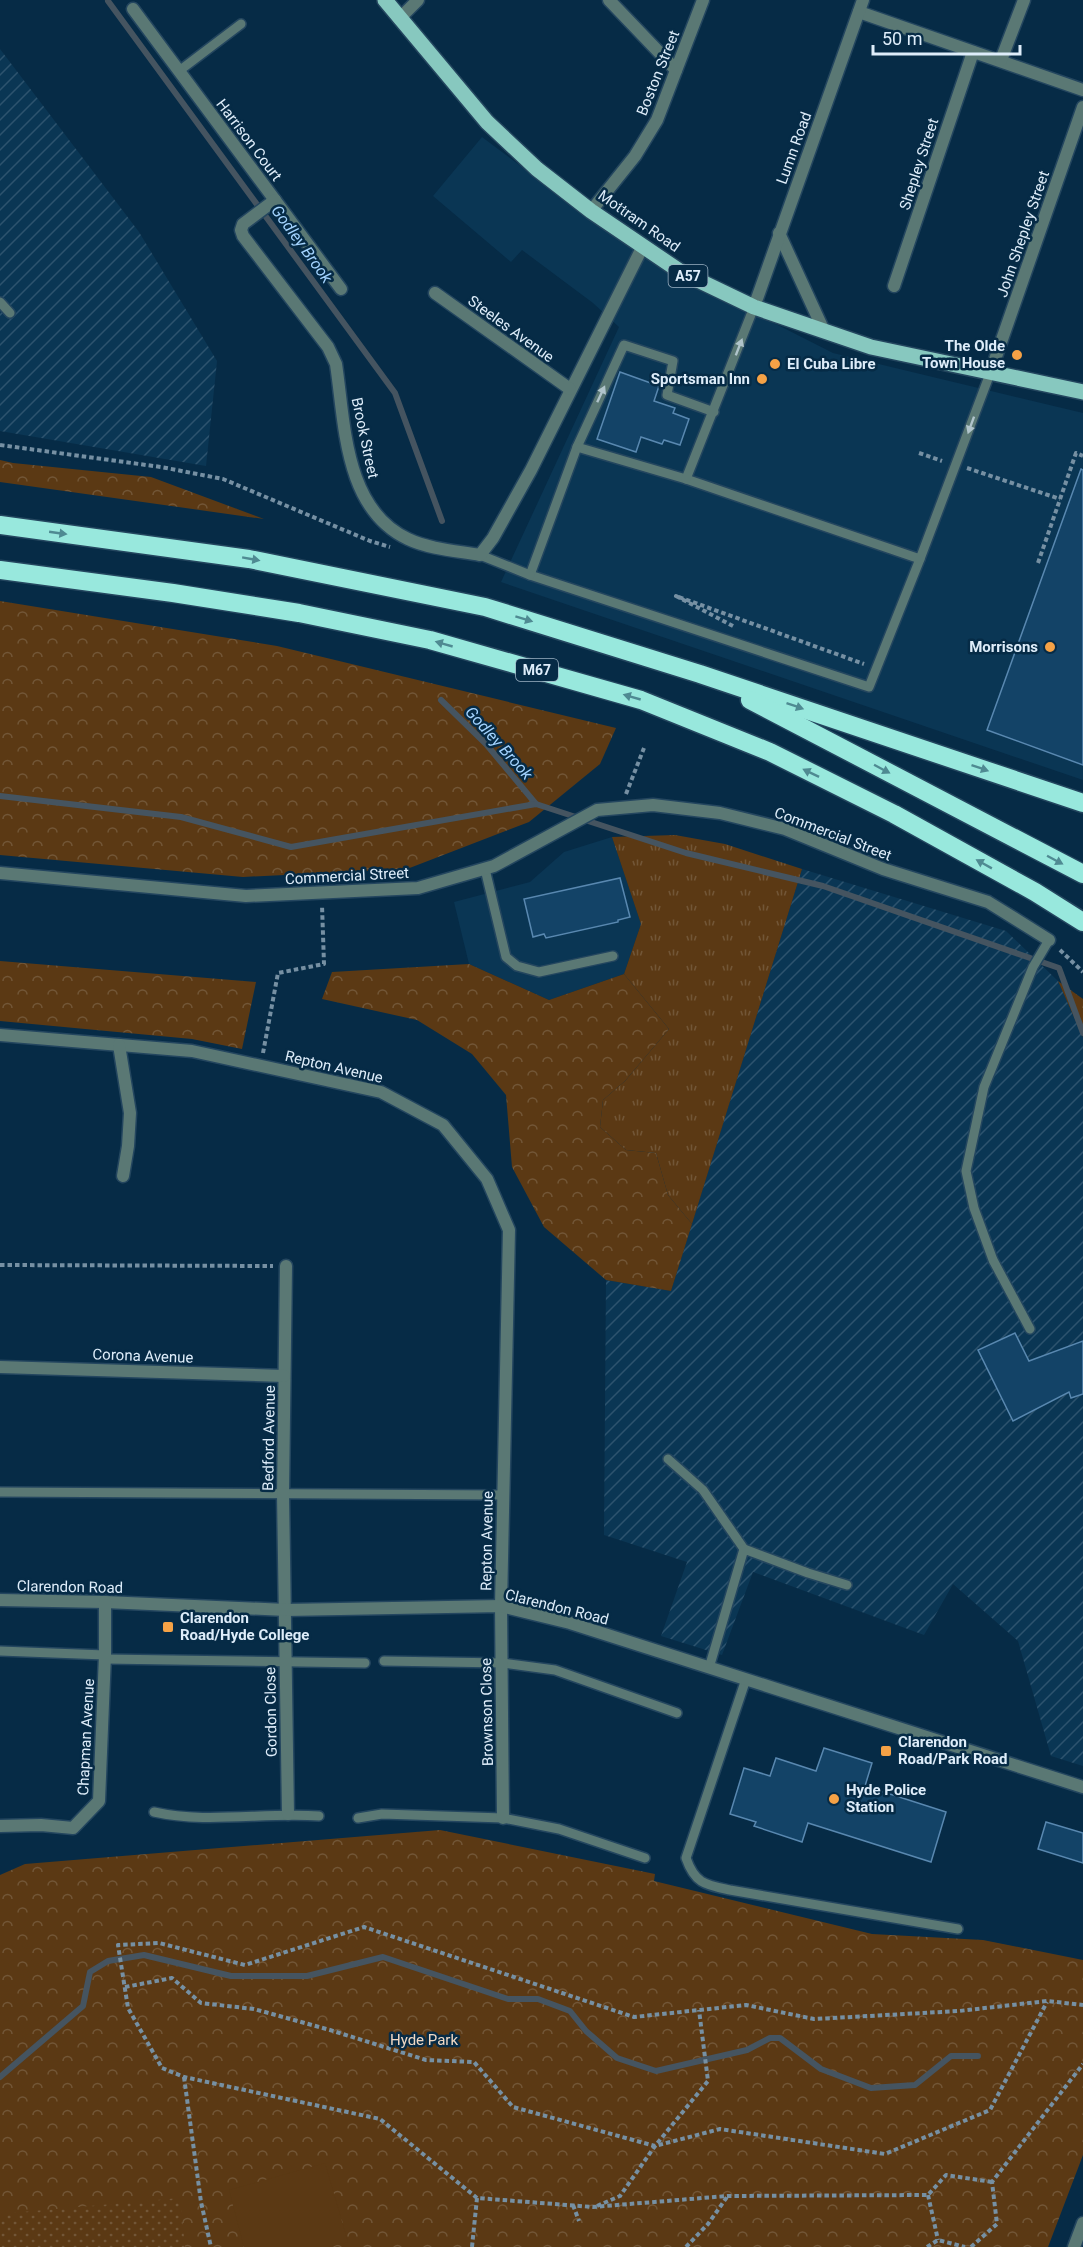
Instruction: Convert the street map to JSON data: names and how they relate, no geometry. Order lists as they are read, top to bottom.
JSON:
{
  "streets": {
    "highway": ["M67"],
    "main road": ["Mottram Road", "A57"],
    "street": [
      "Boston Street",
      "Harrison Court",
      "Lumn Road",
      "Shepley Street",
      "John Shepley Street",
      "Steeles Avenue",
      "Brook Street",
      "Commercial Street",
      "Repton Avenue",
      "Corona Avenue",
      "Bedford Avenue",
      "Clarendon Road",
      "Gordon Close",
      "Brownson Close",
      "Chapman Avenue"
    ]
  },
  "crossings": [
    ["Boston Street", "Mottram Road"],
    ["Harrison Court", "Brook Street"],
    ["Lumn Road", "Mottram Road"],
    ["Mottram Road", "John Shepley Street"],
    ["Repton Avenue", "Clarendon Road"],
    ["Repton Avenue", "Brownson Close"],
    ["Corona Avenue", "Bedford Avenue"],
    ["Bedford Avenue", "Clarendon Road"],
    ["Bedford Avenue", "Gordon Close"],
    ["Clarendon Road", "Gordon Close"],
    ["Clarendon Road", "Brownson Close"],
    ["Clarendon Road", "Chapman Avenue"]
  ],
  "water": ["Godley Brook"],
  "parks": ["Hyde Park"],
  "places": {
    "other": [
      "The Olde Town House",
      "El Cuba Libre",
      "Sportsman Inn",
      "Morrisons",
      "Hyde Police Station"
    ],
    "transit": ["Clarendon Road/Hyde College", "Clarendon Road/Park Road"]
  },
  "scale_bar": "50 m"
}
